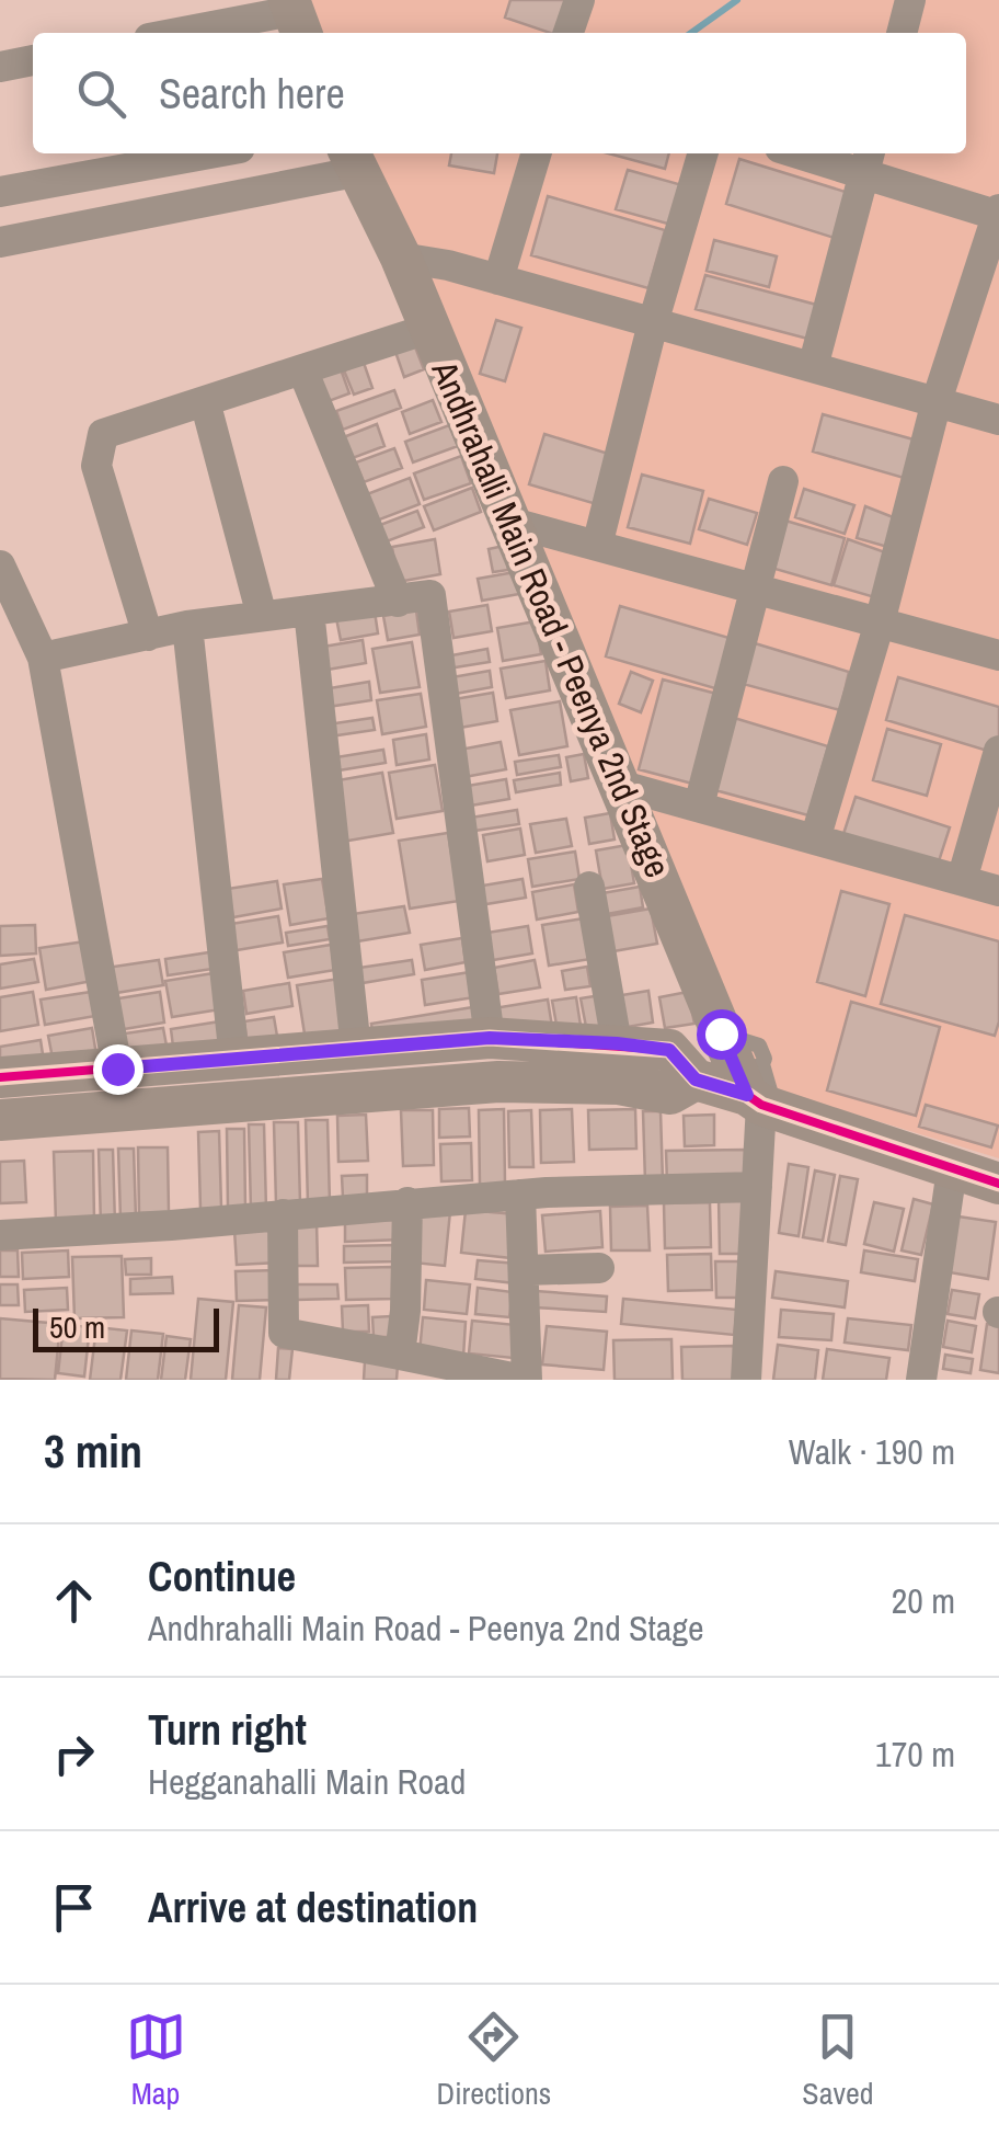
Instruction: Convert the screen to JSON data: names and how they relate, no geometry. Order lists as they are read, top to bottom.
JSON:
{
  "streets": {
    "main road": ["Andhrahalli Main Road - Peenya 2nd Stage"]
  },
  "scale_bar": "50 m",
  "page": {
    "search": "Search here",
    "scale": "50 m",
    "heading": ["3 min", "Walk · 190 m"],
    "list": [
      ["Continue", "Andhrahalli Main Road - Peenya 2nd Stage", "20 m"],
      ["Turn right", "Hegganahalli Main Road", "170 m"],
      "Arrive at destination"
    ],
    "nav": ["Map", "Directions", "Saved"]
  }
}
